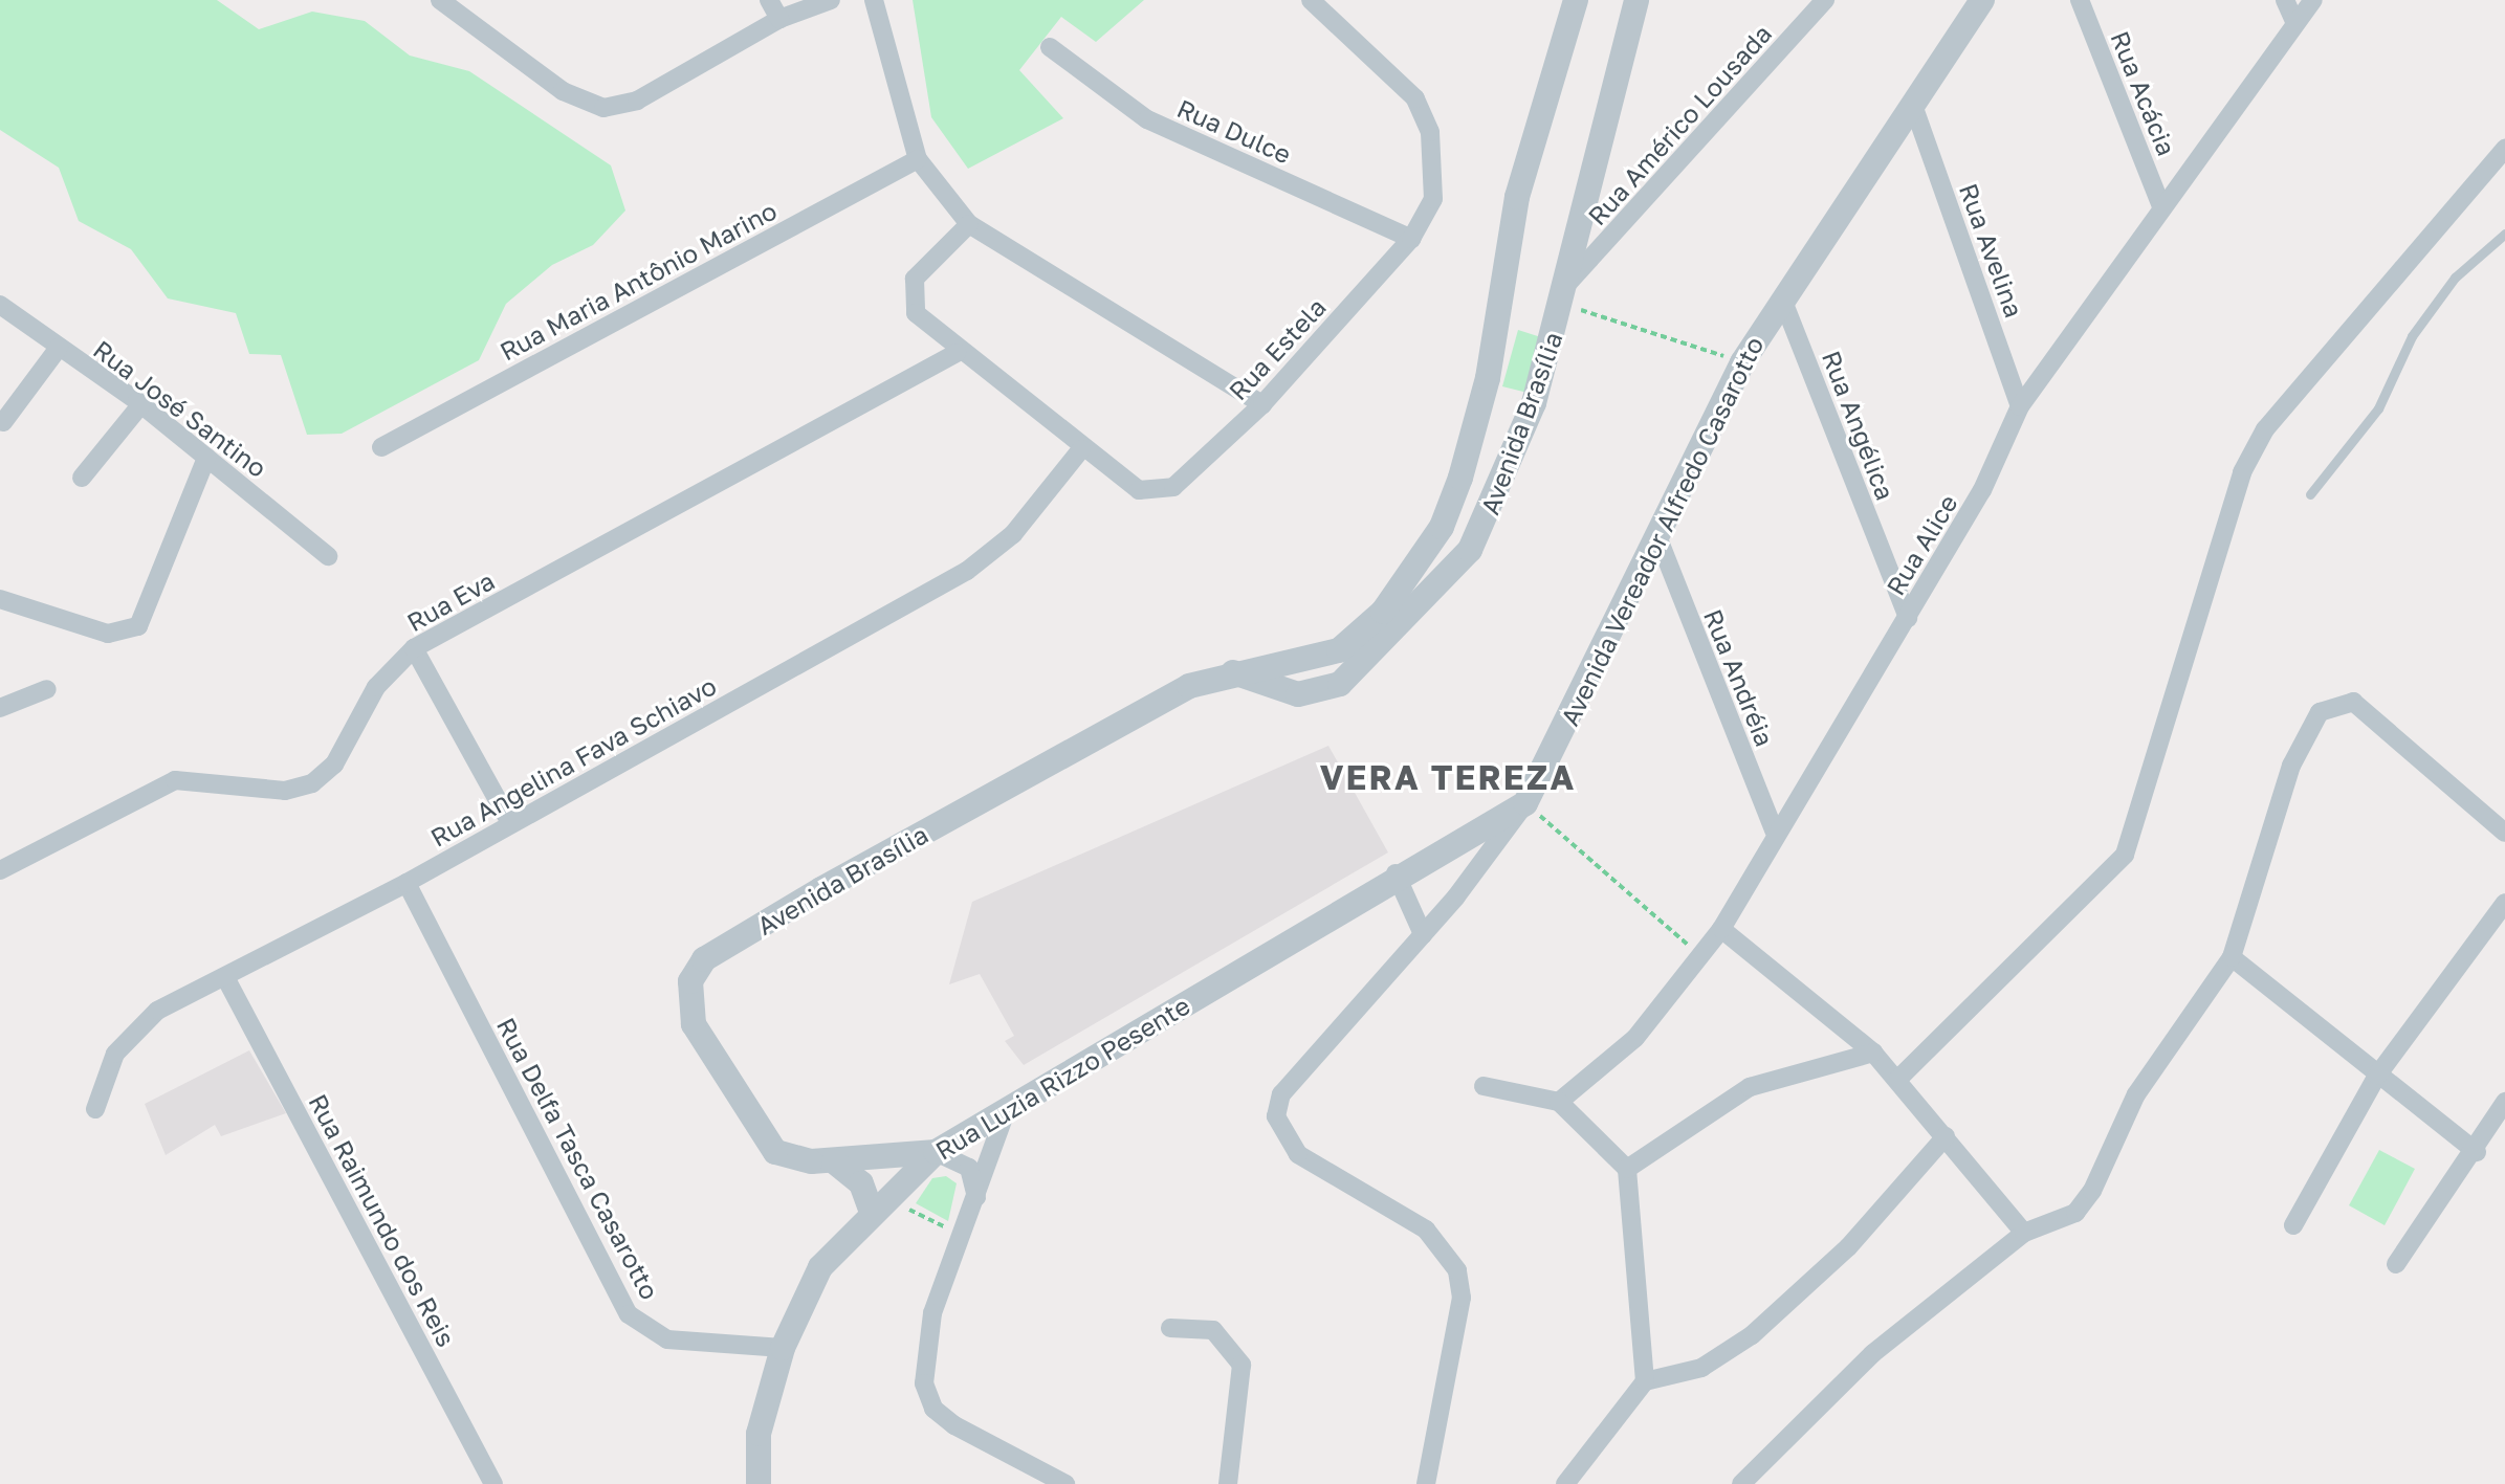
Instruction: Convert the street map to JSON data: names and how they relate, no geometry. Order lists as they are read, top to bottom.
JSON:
{
  "streets": {
    "street": [
      "Rua Acácia",
      "Rua Américo Lousada",
      "Rua Dulce",
      "Rua Avelina",
      "Rua Maria Antônio Marino",
      "Rua Estela",
      "Rua José Santino",
      "Avenida Brasília",
      "Rua Angélica",
      "Avenida Vereador Alfredo Casarotto",
      "Rua Alice",
      "Rua Eva",
      "Rua Andréia",
      "Rua Angelina Fava Schiavo",
      "Rua Luzia Rizzo Pesente",
      "Rua Delfa Tasca Casarotto",
      "Rua Raimundo dos Reis"
    ]
  },
  "crossings": [
    ["Rua Acácia", "Rua Alice"],
    ["Rua Américo Lousada", "Avenida Brasília"],
    ["Rua Dulce", "Rua Estela"],
    ["Rua Avelina", "Avenida Vereador Alfredo Casarotto"],
    ["Rua Avelina", "Rua Alice"],
    ["Rua Estela", "Rua Angelina Fava Schiavo"],
    ["Avenida Brasília", "Rua Luzia Rizzo Pesente"],
    ["Rua Angélica", "Avenida Vereador Alfredo Casarotto"],
    ["Rua Angélica", "Rua Alice"],
    ["Avenida Vereador Alfredo Casarotto", "Rua Andréia"],
    ["Avenida Vereador Alfredo Casarotto", "Rua Luzia Rizzo Pesente"],
    ["Rua Alice", "Rua Andréia"],
    ["Rua Angelina Fava Schiavo", "Rua Delfa Tasca Casarotto"],
    ["Rua Angelina Fava Schiavo", "Rua Raimundo dos Reis"],
    ["Rua Luzia Rizzo Pesente", "Rua Delfa Tasca Casarotto"]
  ],
  "districts": ["VERA TEREZA"]
}
